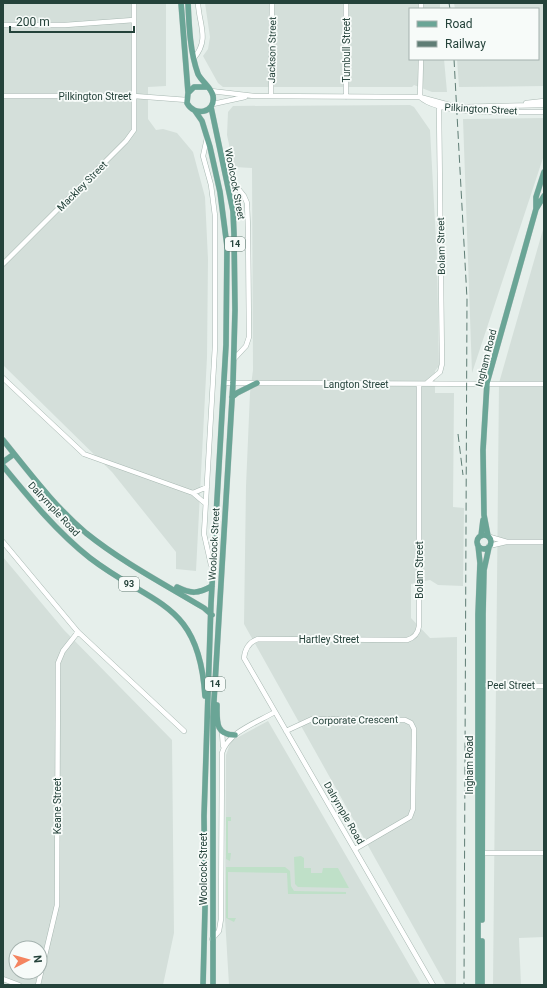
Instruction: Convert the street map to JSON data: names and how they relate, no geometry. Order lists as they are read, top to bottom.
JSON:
{
  "streets": {
    "main road": [
      "Woolcock Street",
      "14",
      "Ingham Road",
      "Dalrymple Road",
      "93"
    ],
    "street": [
      "Jackson Street",
      "Turnbull Street",
      "Pilkington Street",
      "Mackley Street",
      "Bolam Street",
      "Langton Street",
      "Hartley Street",
      "Peel Street",
      "Corporate Crescent",
      "Keane Street"
    ]
  },
  "crossings": [
    ["Jackson Street", "Pilkington Street"],
    ["Turnbull Street", "Pilkington Street"],
    ["Pilkington Street", "Woolcock Street"],
    ["Pilkington Street", "Mackley Street"],
    ["Pilkington Street", "14"],
    ["Pilkington Street", "Bolam Street"],
    ["Woolcock Street", "14"],
    ["Woolcock Street", "Langton Street"],
    ["Woolcock Street", "Dalrymple Road"],
    ["Bolam Street", "Langton Street"],
    ["Bolam Street", "Hartley Street"],
    ["Ingham Road", "Langton Street"],
    ["Ingham Road", "Peel Street"],
    ["Dalrymple Road", "Hartley Street"],
    ["Dalrymple Road", "Corporate Crescent"]
  ],
  "legend": ["Road", "Railway"],
  "scale_bar": "200 m",
  "north": "right"
}
